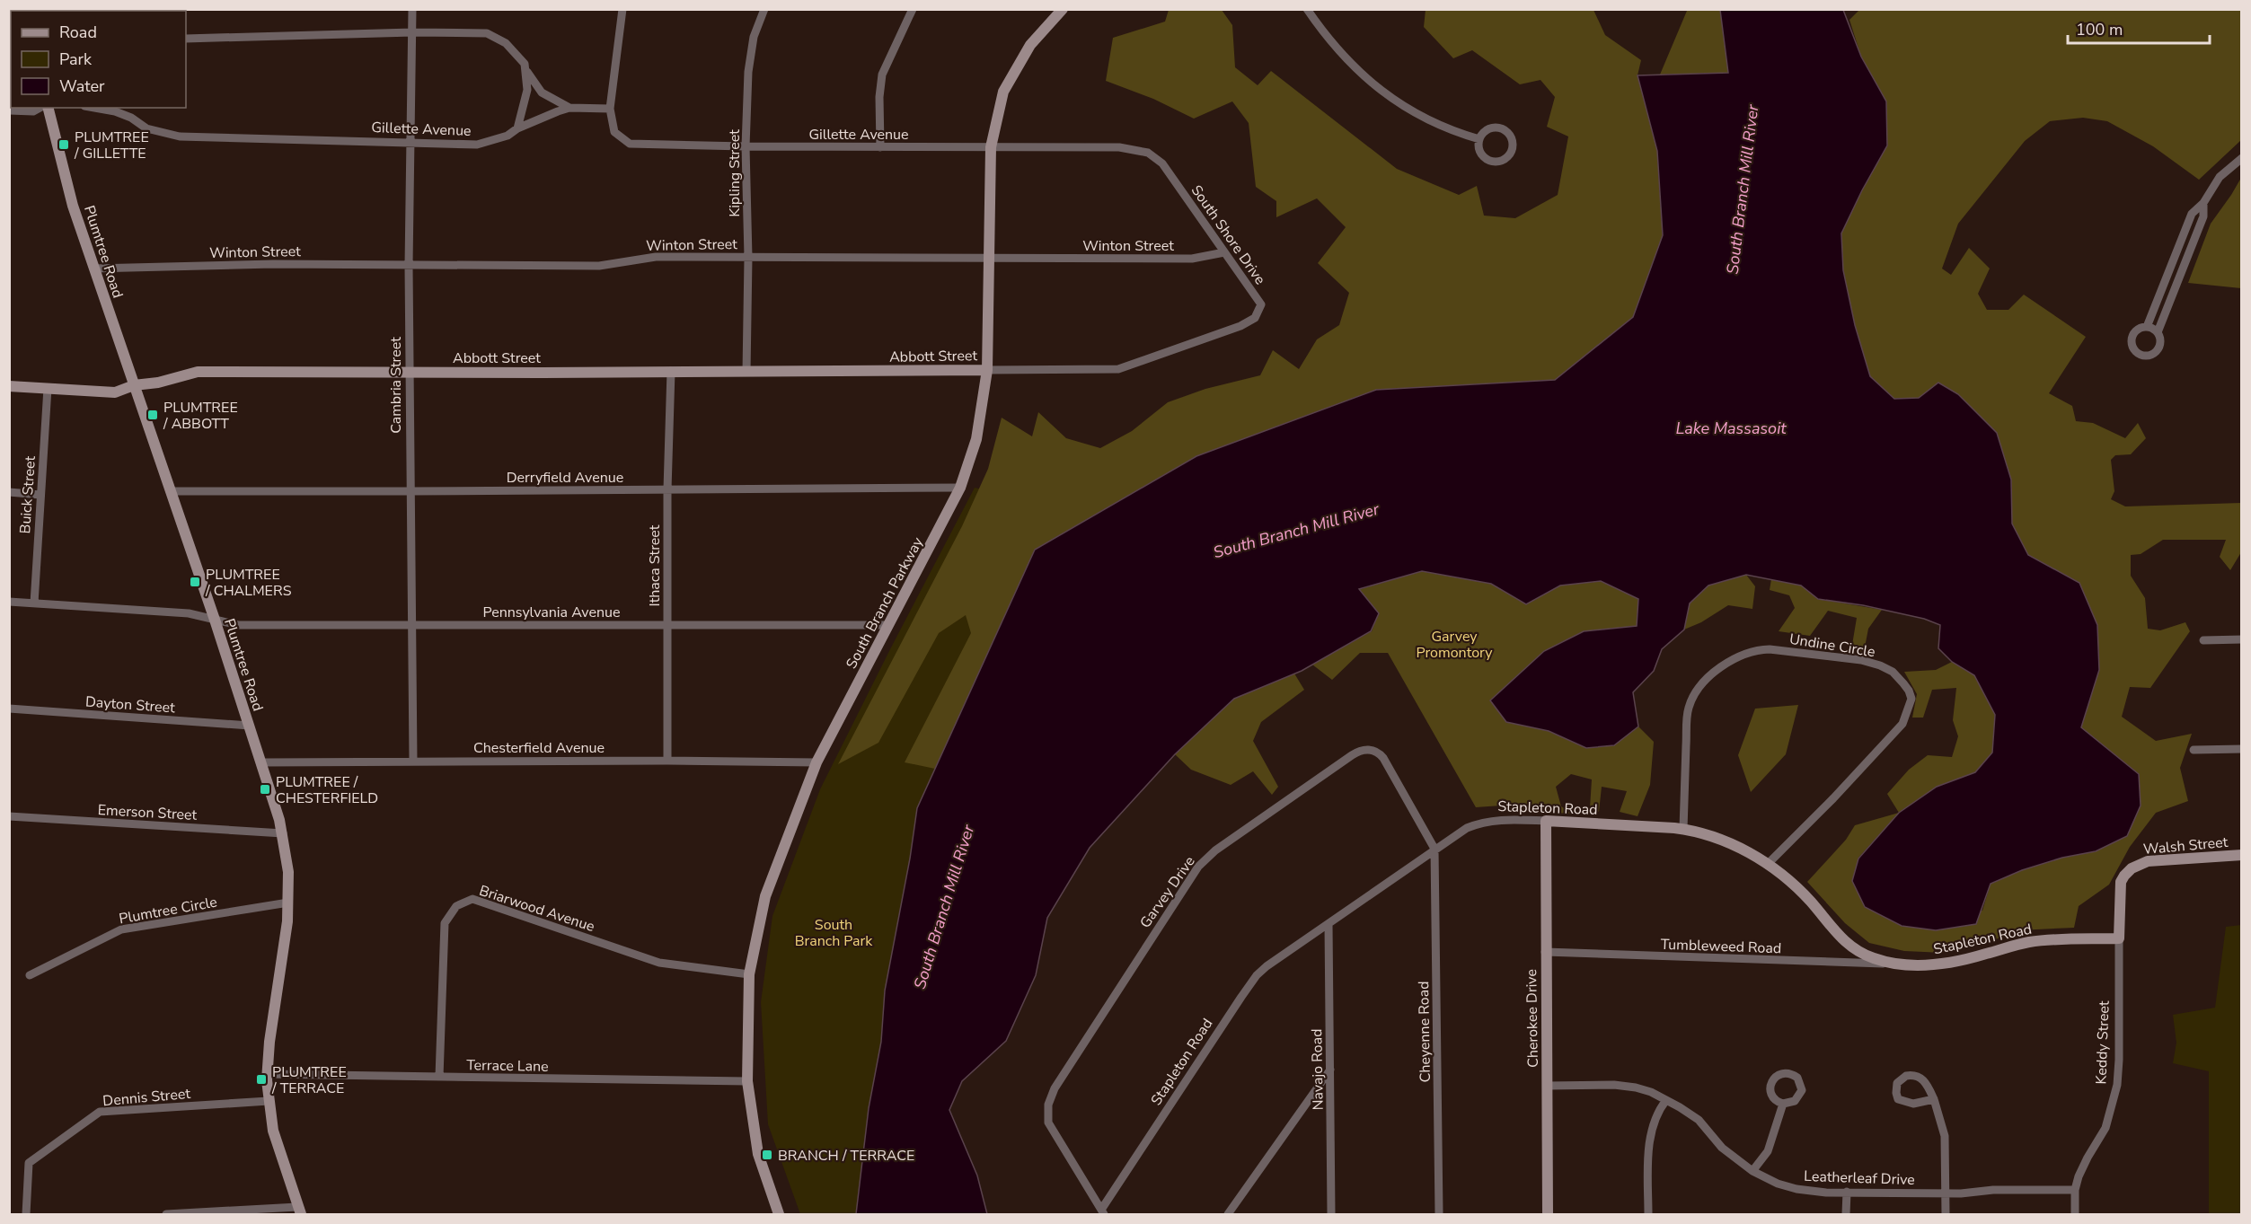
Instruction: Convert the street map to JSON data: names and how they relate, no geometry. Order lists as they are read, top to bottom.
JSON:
{
  "streets": {
    "street": [
      "Gillette Avenue",
      "Kipling Street",
      "South Shore Drive",
      "Winton Street",
      "Plumtree Road",
      "Abbott Street",
      "Cambria Street",
      "Derryfield Avenue",
      "Buick Street",
      "Ithaca Street",
      "South Branch Parkway",
      "Pennsylvania Avenue",
      "Undine Circle",
      "Dayton Street",
      "Chesterfield Avenue",
      "Stapleton Road",
      "Emerson Street",
      "Walsh Street",
      "Garvey Drive",
      "Briarwood Avenue",
      "Plumtree Circle",
      "Tumbleweed Road",
      "Cherokee Drive",
      "Cheyenne Road",
      "Keddy Street",
      "Terrace Lane",
      "Navajo Road",
      "Dennis Street",
      "Leatherleaf Drive"
    ]
  },
  "crossings": [
    ["Gillette Avenue", "Kipling Street"],
    ["Gillette Avenue", "South Shore Drive"],
    ["Gillette Avenue", "Cambria Street"],
    ["Gillette Avenue", "South Branch Parkway"],
    ["Kipling Street", "Winton Street"],
    ["Kipling Street", "Abbott Street"],
    ["South Shore Drive", "Winton Street"],
    ["South Shore Drive", "Abbott Street"],
    ["South Shore Drive", "South Branch Parkway"],
    ["Winton Street", "Plumtree Road"],
    ["Winton Street", "Cambria Street"],
    ["Winton Street", "South Branch Parkway"],
    ["Plumtree Road", "Abbott Street"],
    ["Plumtree Road", "Derryfield Avenue"],
    ["Plumtree Road", "Pennsylvania Avenue"],
    ["Plumtree Road", "Dayton Street"],
    ["Plumtree Road", "Chesterfield Avenue"],
    ["Plumtree Road", "Emerson Street"],
    ["Plumtree Road", "Plumtree Circle"],
    ["Plumtree Road", "Terrace Lane"],
    ["Plumtree Road", "Dennis Street"],
    ["Abbott Street", "Cambria Street"],
    ["Abbott Street", "Buick Street"],
    ["Abbott Street", "Ithaca Street"],
    ["Abbott Street", "South Branch Parkway"],
    ["Cambria Street", "Derryfield Avenue"],
    ["Cambria Street", "Pennsylvania Avenue"],
    ["Cambria Street", "Chesterfield Avenue"],
    ["Derryfield Avenue", "Ithaca Street"],
    ["Derryfield Avenue", "South Branch Parkway"],
    ["Buick Street", "Pennsylvania Avenue"],
    ["Ithaca Street", "Pennsylvania Avenue"],
    ["Ithaca Street", "Chesterfield Avenue"],
    ["South Branch Parkway", "Pennsylvania Avenue"],
    ["South Branch Parkway", "Chesterfield Avenue"],
    ["South Branch Parkway", "Briarwood Avenue"],
    ["South Branch Parkway", "Terrace Lane"],
    ["Undine Circle", "Stapleton Road"],
    ["Stapleton Road", "Garvey Drive"],
    ["Stapleton Road", "Tumbleweed Road"],
    ["Stapleton Road", "Cherokee Drive"],
    ["Stapleton Road", "Cheyenne Road"],
    ["Stapleton Road", "Keddy Street"],
    ["Stapleton Road", "Navajo Road"],
    ["Walsh Street", "Keddy Street"],
    ["Garvey Drive", "Cheyenne Road"],
    ["Briarwood Avenue", "Terrace Lane"],
    ["Tumbleweed Road", "Cherokee Drive"],
    ["Cherokee Drive", "Leatherleaf Drive"],
    ["Keddy Street", "Leatherleaf Drive"]
  ],
  "water": ["South Branch Mill River", "Lake Massasoit"],
  "parks": ["Garvey Promontory", "South Branch Park"],
  "places": {
    "transit": [
      "PLUMTREE / GILLETTE",
      "PLUMTREE / ABBOTT",
      "PLUMTREE / CHALMERS",
      "PLUMTREE / CHESTERFIELD",
      "PLUMTREE / TERRACE",
      "BRANCH / TERRACE"
    ]
  },
  "legend": ["Road", "Park", "Water"],
  "scale_bar": "100 m"
}
